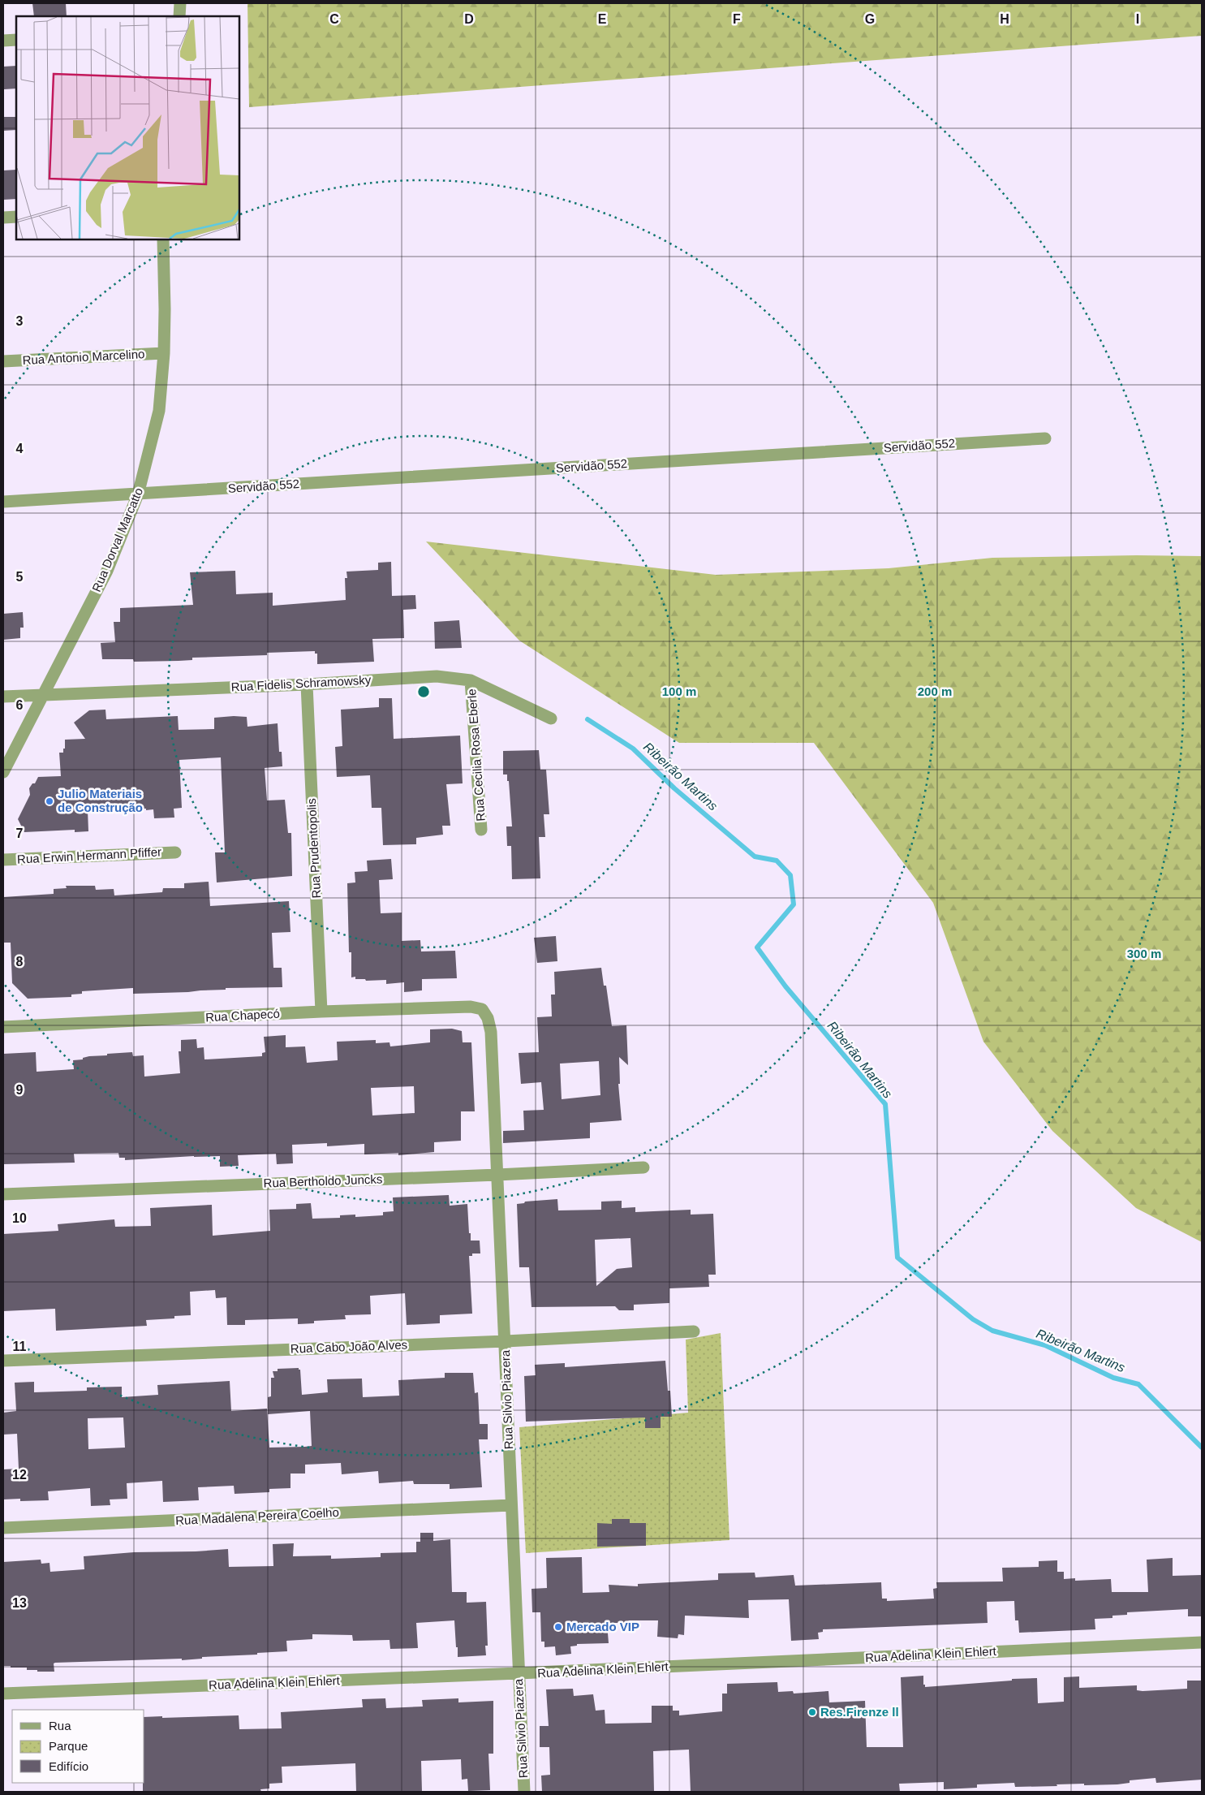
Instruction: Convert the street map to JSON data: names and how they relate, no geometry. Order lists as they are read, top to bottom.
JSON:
{
  "streets": {
    "street": [
      "Rua Antonio Marcelino",
      "Servidão 552",
      "Rua Dorval Marcatto",
      "Rua Fidelis Schramowsky",
      "Rua Cecilia Rosa Eberle",
      "Rua Prudentopolis",
      "Rua Erwin Hermann Pfiffer",
      "Rua Chapecó",
      "Rua Bertholdo Juncks",
      "Rua Cabo João Alves",
      "Rua Silvio Piazera",
      "Rua Madalena Pereira Coelho",
      "Rua Adelina Klein Ehlert"
    ]
  },
  "crossings": [
    ["Rua Antonio Marcelino", "Rua Dorval Marcatto"],
    ["Servidão 552", "Rua Dorval Marcatto"],
    ["Rua Dorval Marcatto", "Rua Fidelis Schramowsky"],
    ["Rua Fidelis Schramowsky", "Rua Cecilia Rosa Eberle"],
    ["Rua Fidelis Schramowsky", "Rua Prudentopolis"],
    ["Rua Prudentopolis", "Rua Chapecó"],
    ["Rua Chapecó", "Rua Silvio Piazera"],
    ["Rua Bertholdo Juncks", "Rua Silvio Piazera"],
    ["Rua Cabo João Alves", "Rua Silvio Piazera"],
    ["Rua Silvio Piazera", "Rua Madalena Pereira Coelho"],
    ["Rua Silvio Piazera", "Rua Adelina Klein Ehlert"]
  ],
  "water": ["Ribeirão Martins"],
  "places": ["Julio Materiais de Construção", "Mercado VIP", "Res.Firenze ll"],
  "legend": ["Rua", "Parque", "Edifício"],
  "grid": {
    "columns": [
      "C",
      "D",
      "E",
      "F",
      "G",
      "H",
      "I"
    ],
    "rows": [
      "3",
      "4",
      "5",
      "6",
      "7",
      "8",
      "9",
      "10",
      "11",
      "12",
      "13"
    ]
  },
  "rings": ["100 m", "200 m", "300 m"]
}
